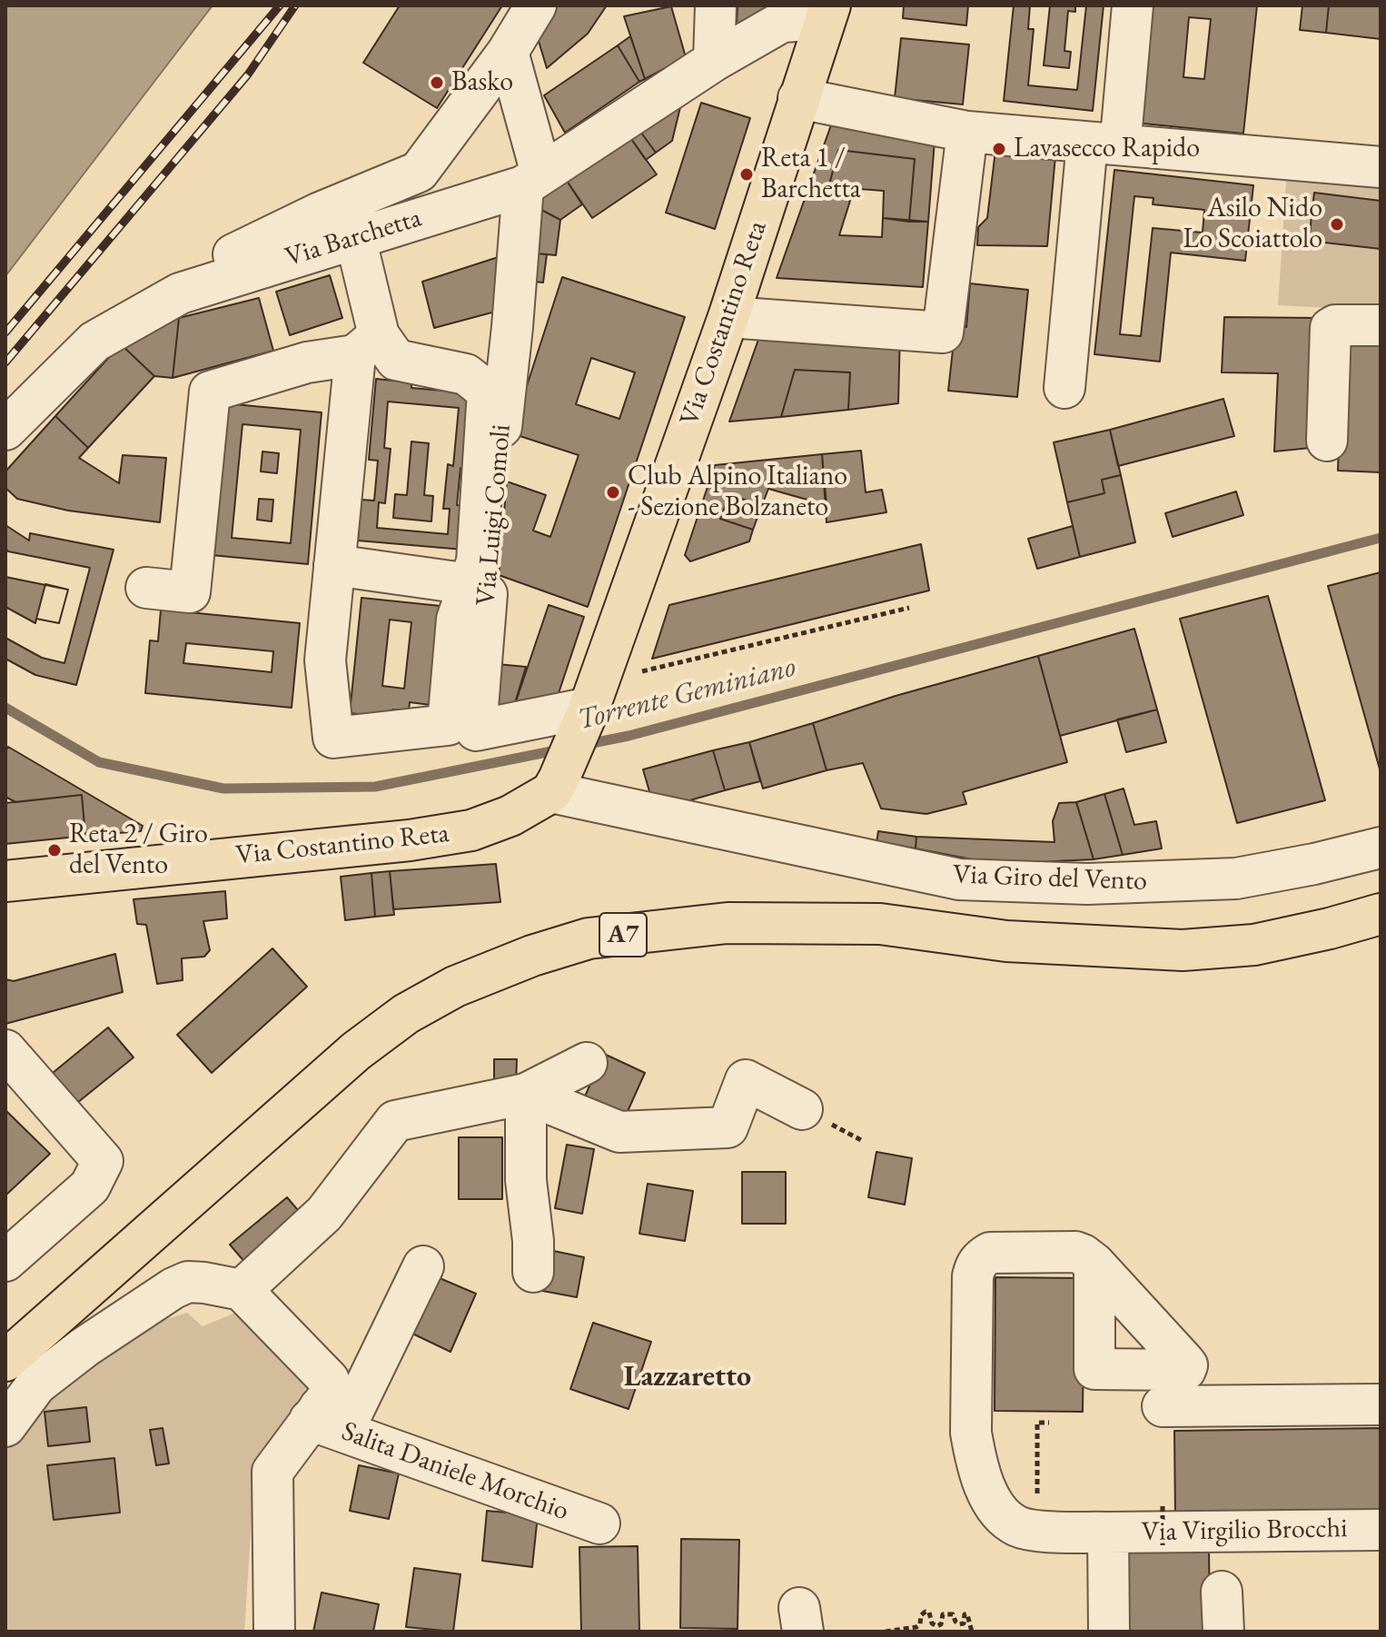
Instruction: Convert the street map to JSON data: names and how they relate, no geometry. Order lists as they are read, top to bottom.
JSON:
{
  "streets": {
    "main road": ["Via Costantino Reta", "A7"],
    "street": [
      "Via Barchetta",
      "Via Luigi Comoli",
      "Via Giro del Vento",
      "Salita Daniele Morchio",
      "Via Virgilio Brocchi"
    ]
  },
  "crossings": [
    ["Via Barchetta", "Via Costantino Reta"],
    ["Via Barchetta", "Via Luigi Comoli"],
    ["Via Costantino Reta", "Via Luigi Comoli"],
    ["Via Costantino Reta", "Via Giro del Vento"]
  ],
  "districts": ["Lazzaretto"],
  "water": ["Torrente Geminiano"],
  "places": [
    "Basko",
    "Lavasecco Rapido",
    "Reta 1 / Barchetta",
    "Asilo Nido Lo Scoiattolo",
    "Club Alpino Italiano - Sezione Bolzaneto",
    "Reta 2 / Giro del Vento"
  ]
}
